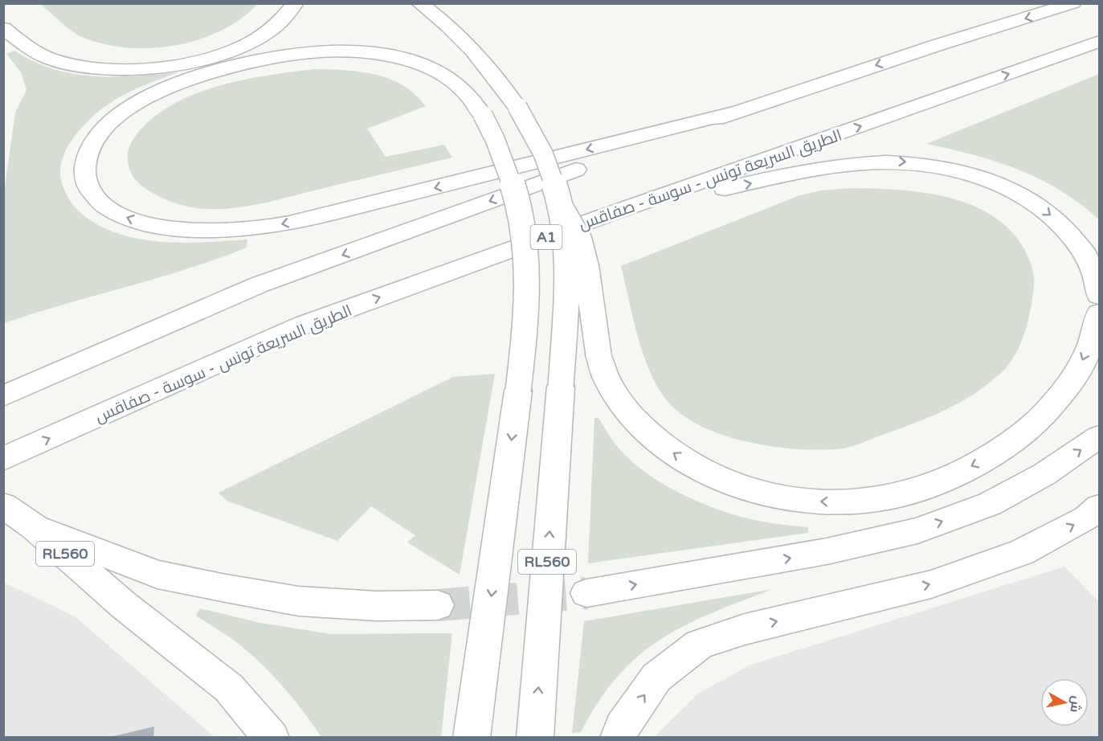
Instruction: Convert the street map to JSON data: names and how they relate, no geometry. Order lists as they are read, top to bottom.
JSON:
{
  "streets": {
    "highway": ["الطريق السريعة تونس - سوسة - صفاقس", "A1", "RL560"]
  },
  "north": "right"
}
